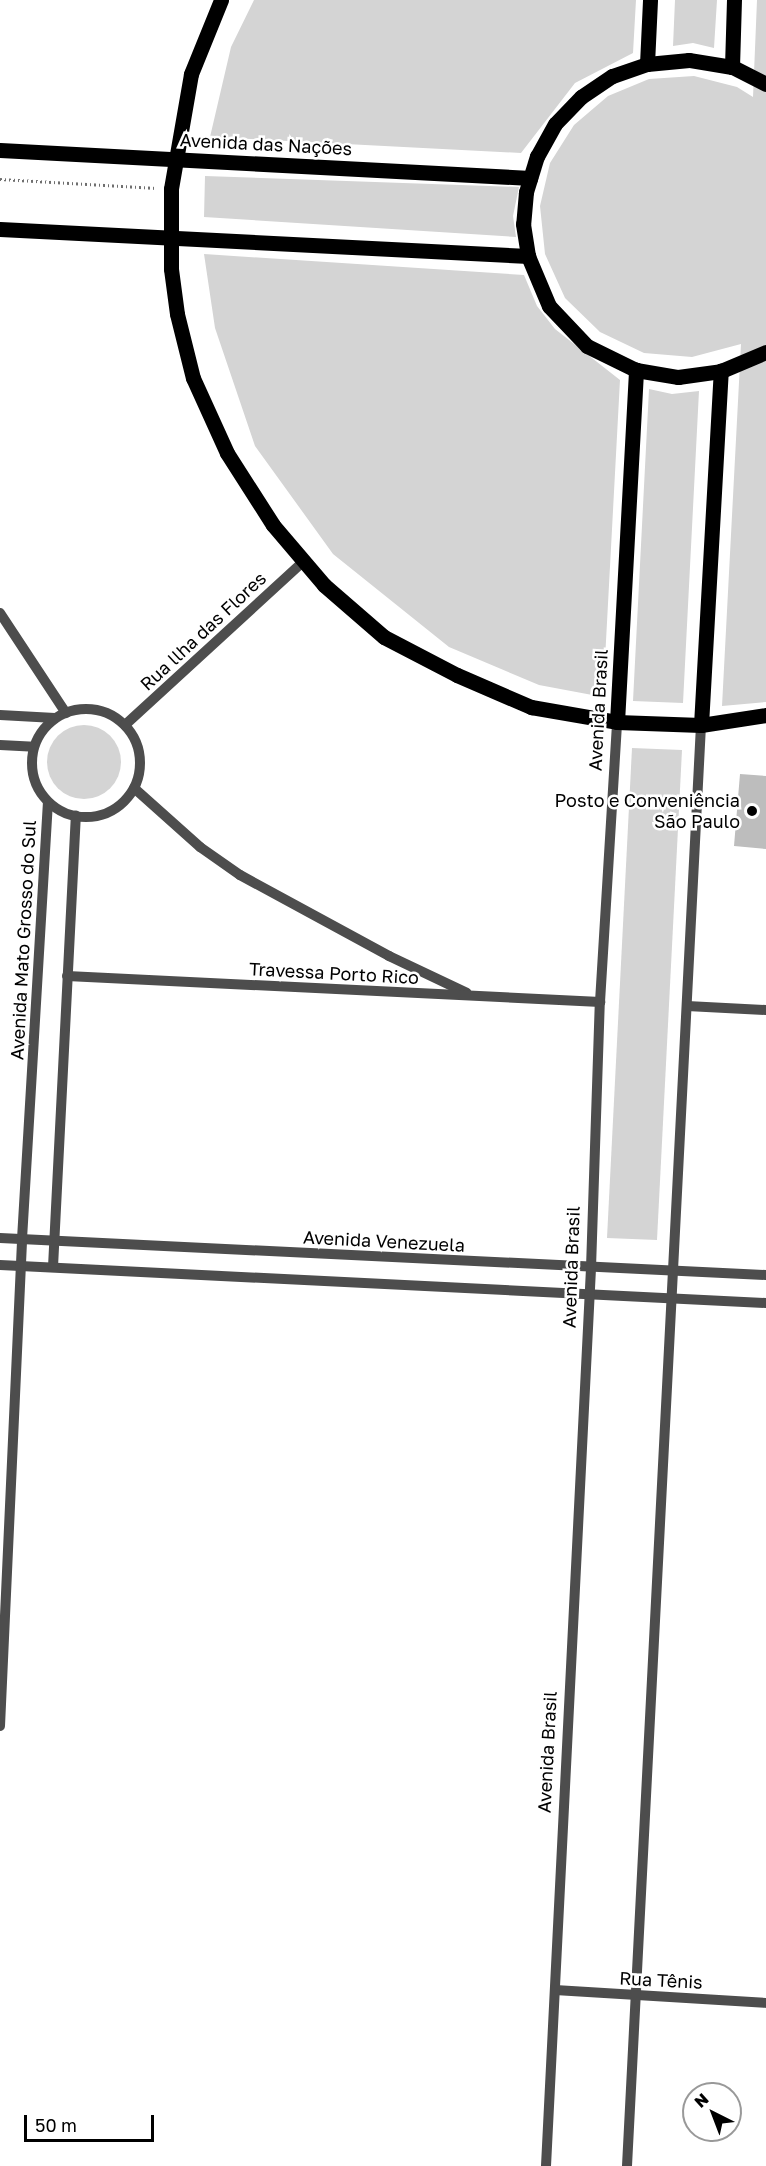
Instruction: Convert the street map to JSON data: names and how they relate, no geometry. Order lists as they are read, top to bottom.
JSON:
{
  "streets": {
    "main road": ["Avenida das Nações", "Avenida Brasil"],
    "street": [
      "Rua llha das Flores",
      "Avenida Mato Grosso do Sul",
      "Travessa Porto Rico",
      "Avenida Venezuela",
      "Rua Tênis"
    ]
  },
  "crossings": [
    ["Rua llha das Flores", "Avenida Mato Grosso do Sul"],
    ["Avenida Brasil", "Travessa Porto Rico"],
    ["Avenida Brasil", "Avenida Venezuela"],
    ["Avenida Brasil", "Rua Tênis"],
    ["Avenida Mato Grosso do Sul", "Avenida Venezuela"]
  ],
  "places": ["Posto e Conveniência São Paulo"],
  "scale_bar": "50 m",
  "north": "top left"
}
